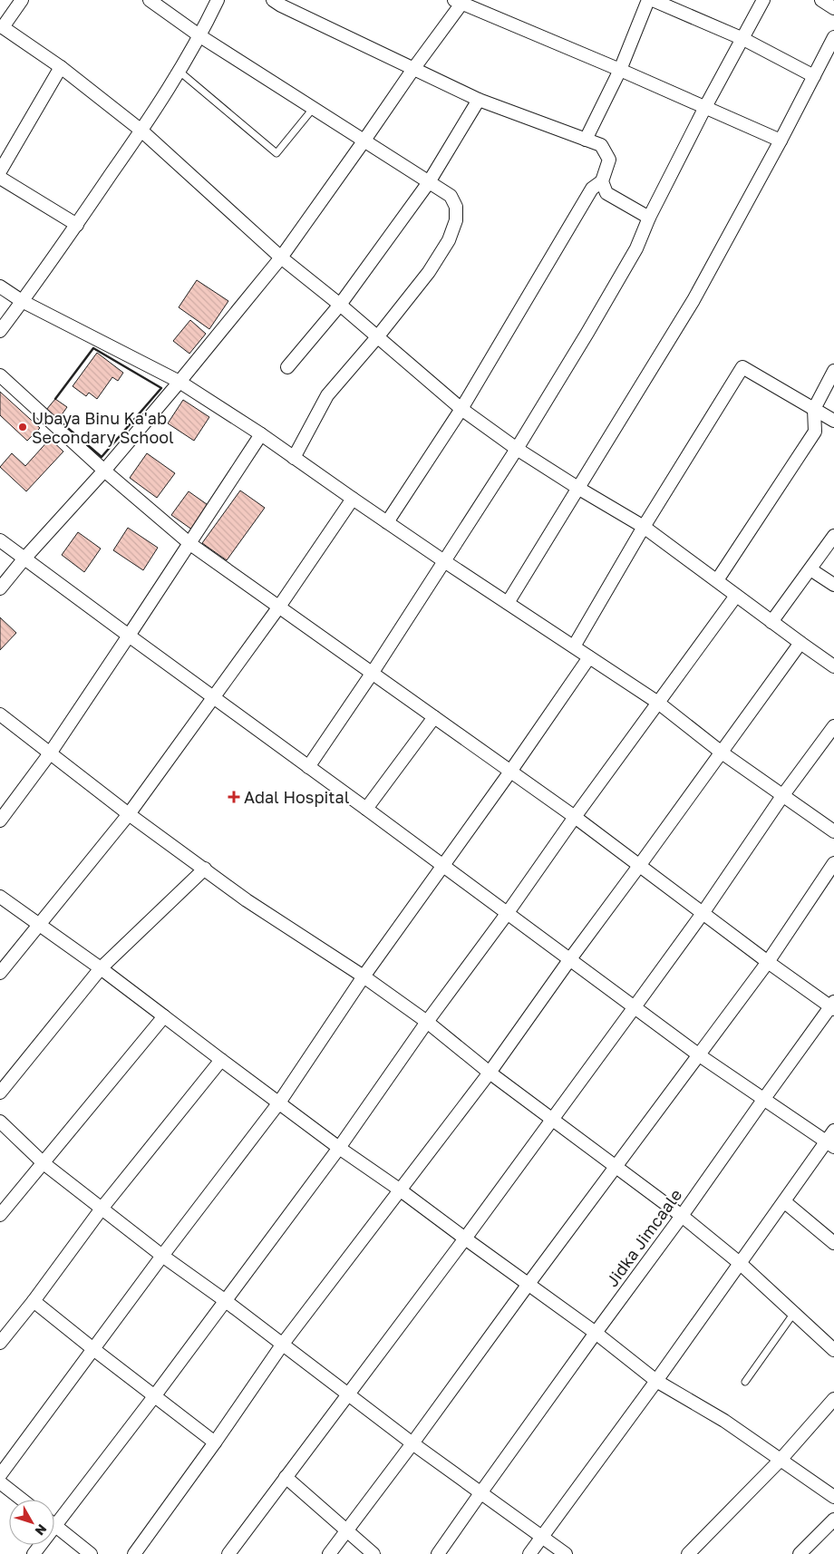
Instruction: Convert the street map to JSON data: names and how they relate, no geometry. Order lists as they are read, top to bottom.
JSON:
{
  "streets": {
    "street": ["Jidka Jimcaale"]
  },
  "places": {
    "other": ["Ubaya Binu Ka'ab Secondary School"],
    "health": ["Adal Hospital"]
  },
  "north": "bottom right"
}
